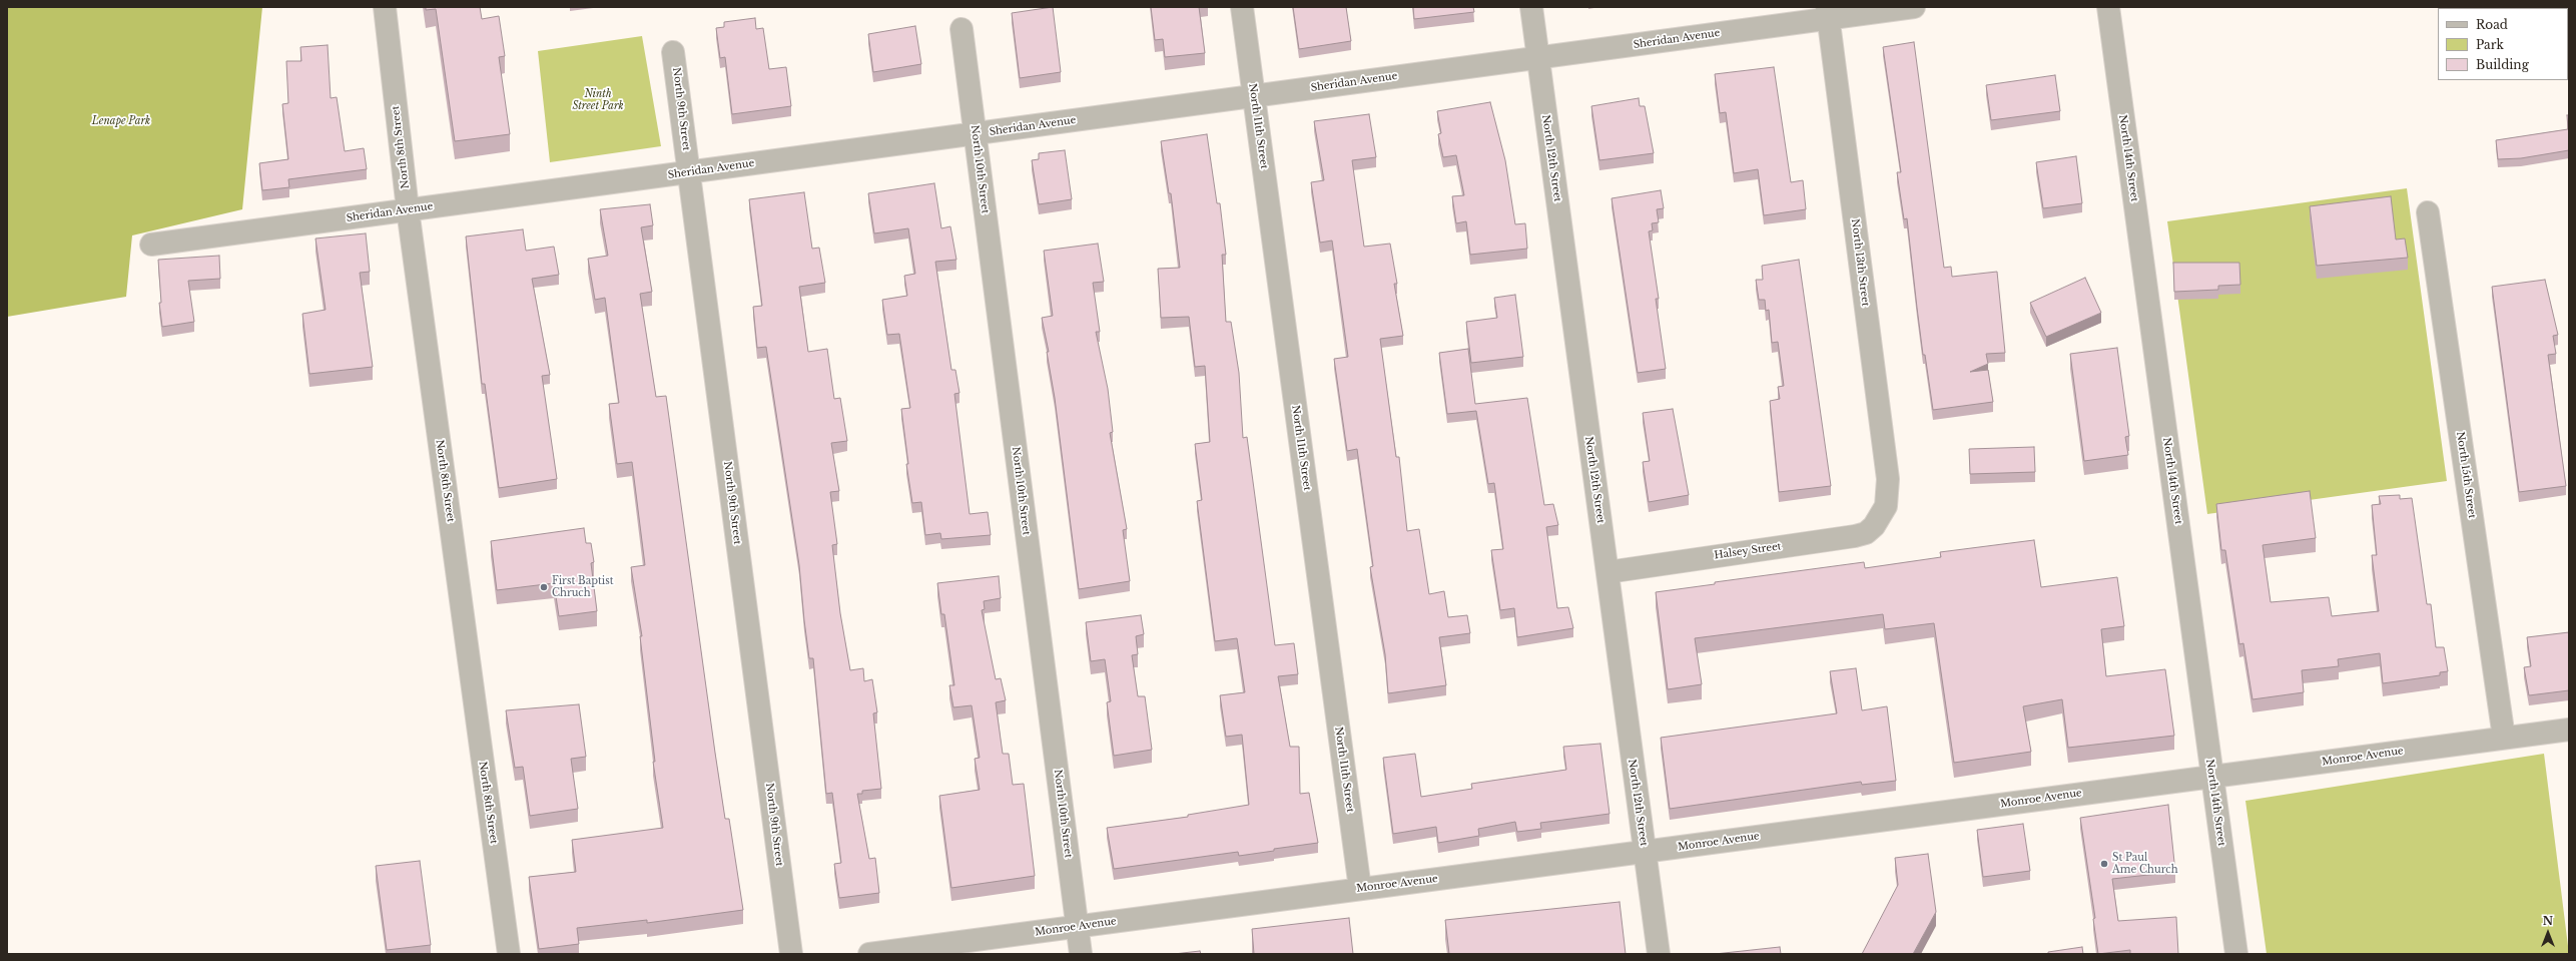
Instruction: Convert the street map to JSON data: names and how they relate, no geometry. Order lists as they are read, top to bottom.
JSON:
{
  "streets": {
    "street": [
      "Sheridan Avenue",
      "North 9th Street",
      "North 11th Street",
      "North 8th Street",
      "North 12th Street",
      "North 14th Street",
      "North 10th Street",
      "North 13th Street",
      "North 15th Street",
      "Halsey Street",
      "Monroe Avenue"
    ]
  },
  "crossings": [
    ["Sheridan Avenue", "North 9th Street"],
    ["Sheridan Avenue", "North 11th Street"],
    ["Sheridan Avenue", "North 8th Street"],
    ["Sheridan Avenue", "North 12th Street"],
    ["Sheridan Avenue", "North 10th Street"],
    ["Sheridan Avenue", "North 13th Street"],
    ["North 11th Street", "Monroe Avenue"],
    ["North 12th Street", "Halsey Street"],
    ["North 12th Street", "Monroe Avenue"],
    ["North 14th Street", "Monroe Avenue"],
    ["North 10th Street", "Monroe Avenue"],
    ["North 13th Street", "Halsey Street"],
    ["North 15th Street", "Monroe Avenue"]
  ],
  "parks": ["Ninth Street Park", "Lenape Park"],
  "places": ["First Baptist Chruch", "St Paul Ame Church"],
  "legend": ["Road", "Park", "Building"],
  "north": "top"
}
